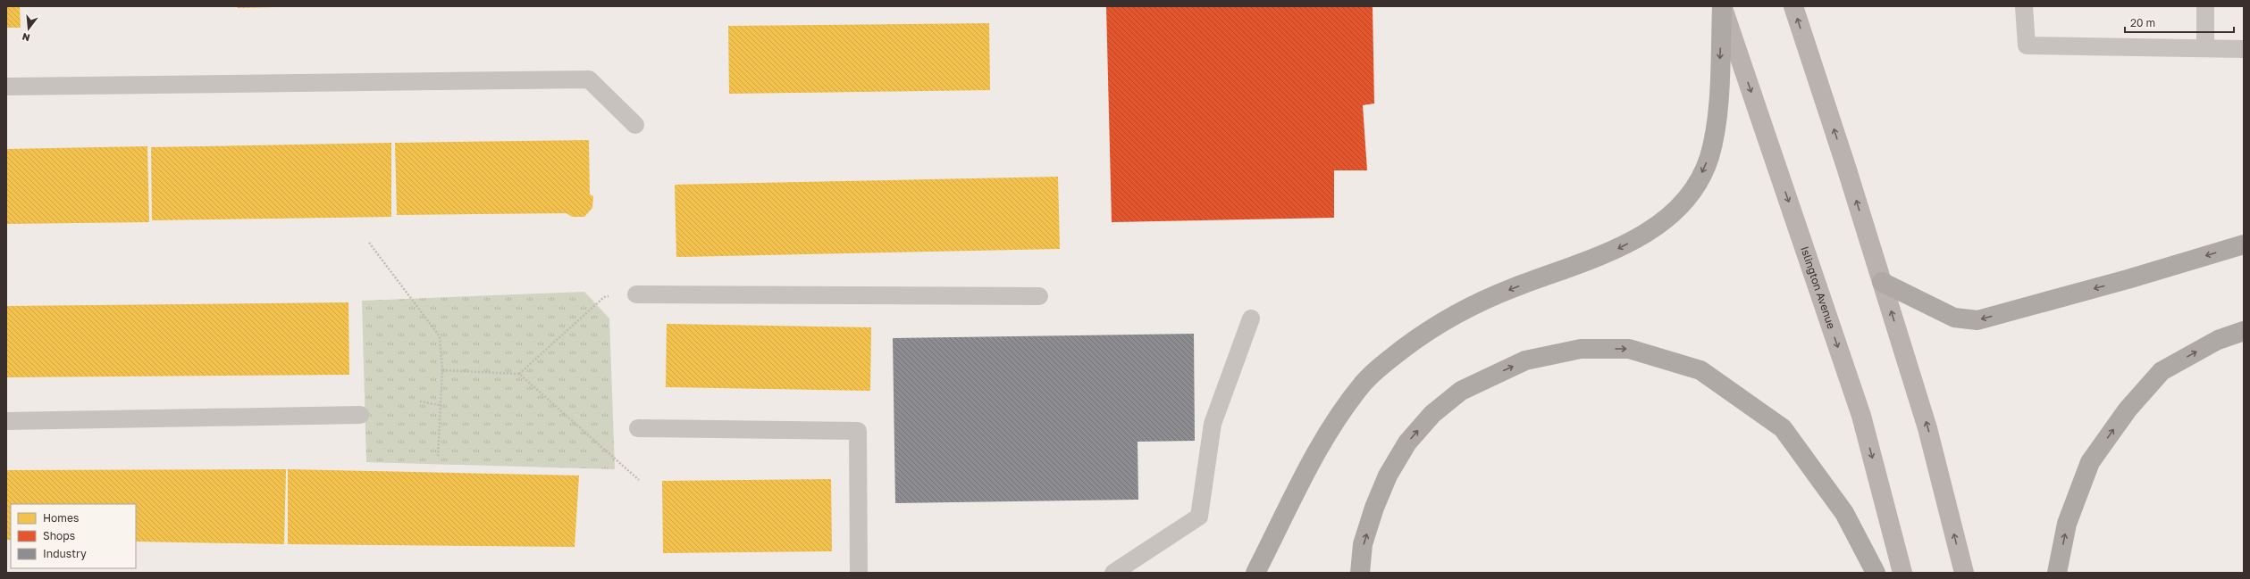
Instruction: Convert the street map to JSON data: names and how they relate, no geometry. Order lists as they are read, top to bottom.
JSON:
{
  "streets": {
    "main road": ["Islington Avenue"]
  },
  "legend": ["Homes", "Shops", "Industry"],
  "scale_bar": "20 m",
  "north": "bottom"
}
